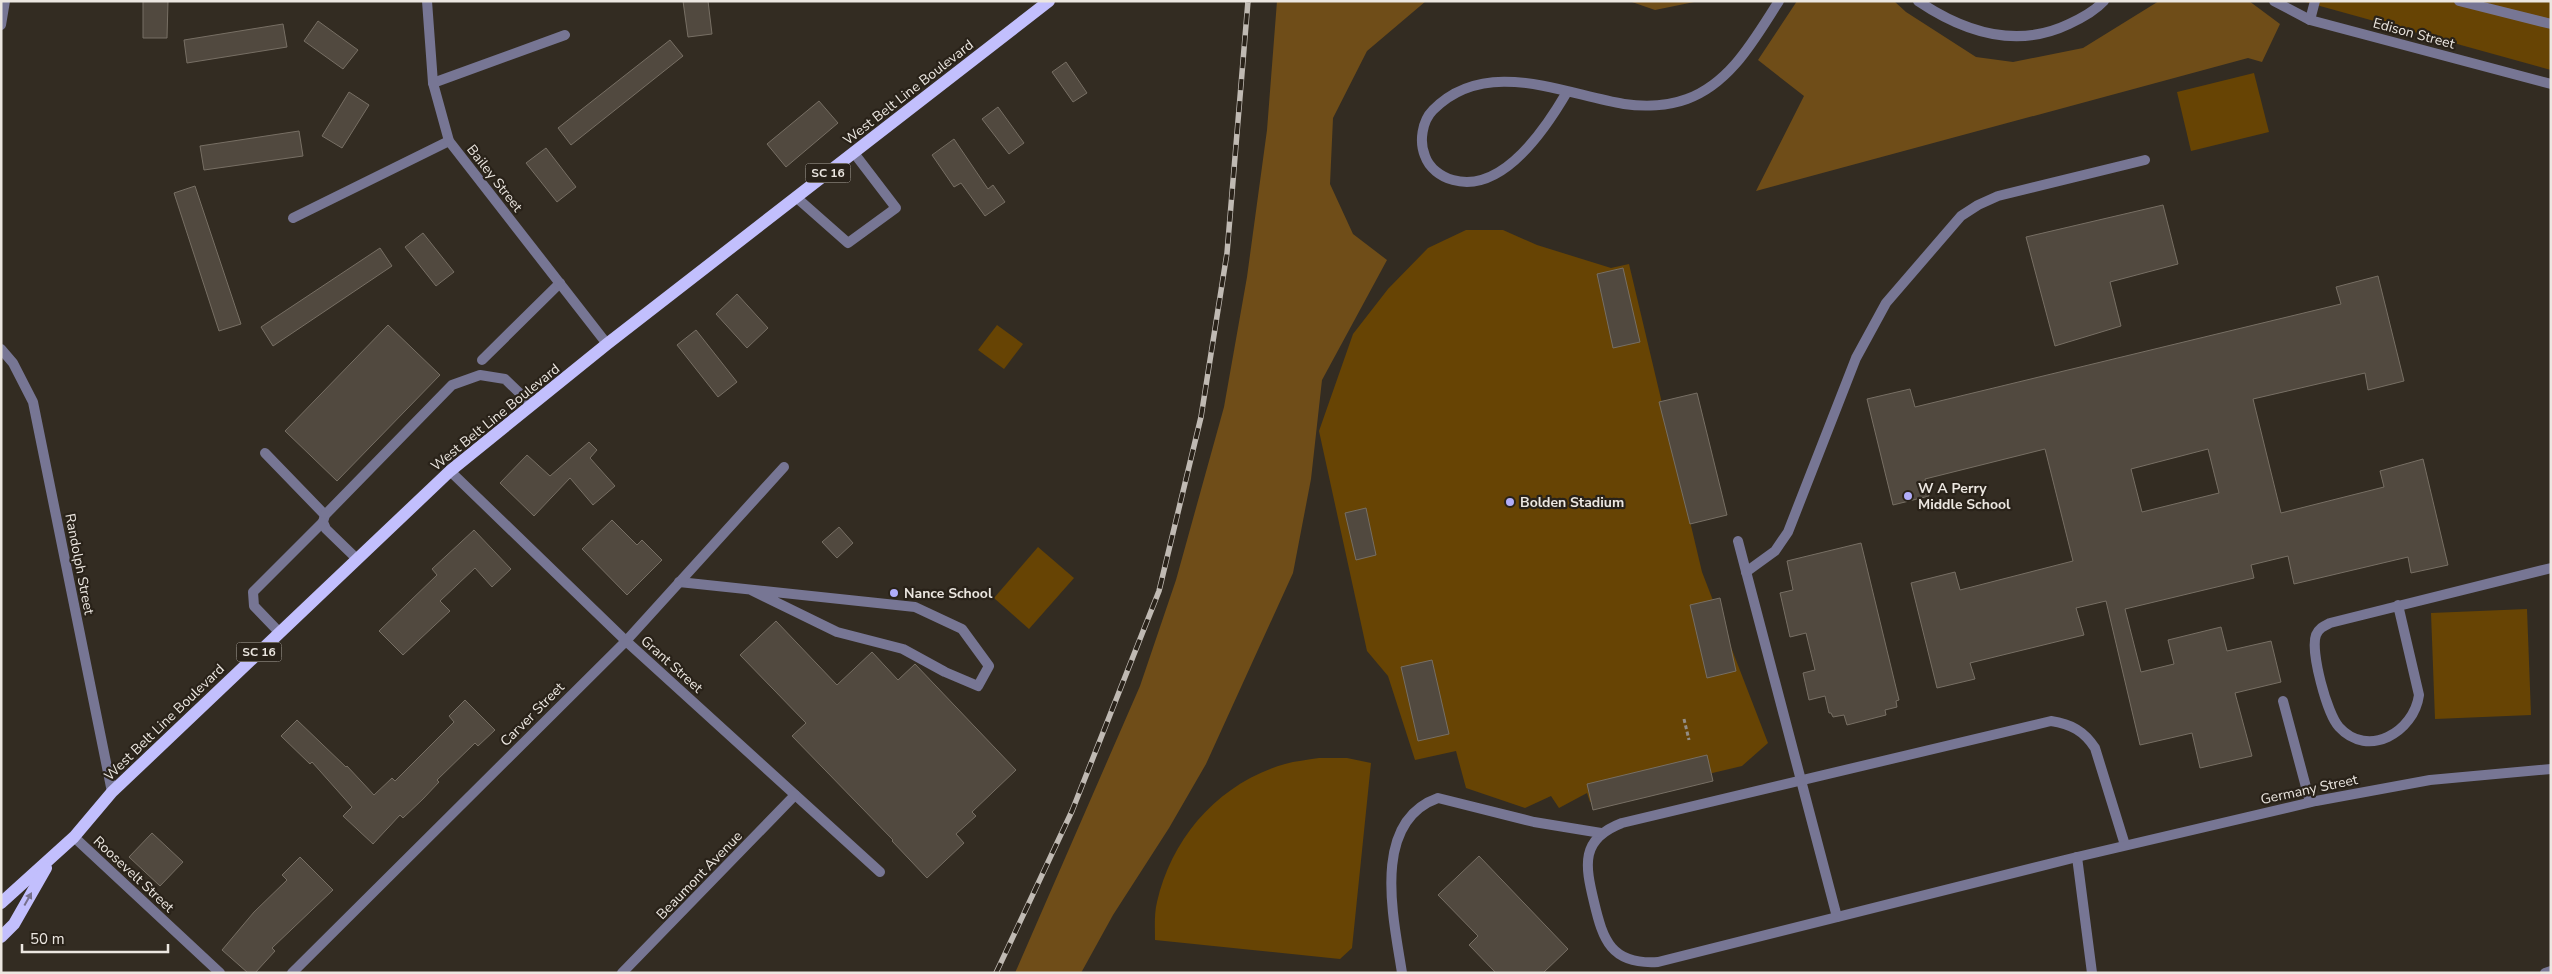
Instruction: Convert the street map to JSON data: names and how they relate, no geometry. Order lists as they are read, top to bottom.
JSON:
{
  "streets": {
    "main road": ["West Belt Line Boulevard", "SC 16"],
    "street": [
      "Edison Street",
      "Bailey Street",
      "Randolph Street",
      "Grant Street",
      "Carver Street",
      "Germany Street",
      "Roosevelt Street",
      "Beaumont Avenue"
    ]
  },
  "crossings": [
    ["West Belt Line Boulevard", "SC 16"],
    ["West Belt Line Boulevard", "Bailey Street"],
    ["West Belt Line Boulevard", "Randolph Street"],
    ["West Belt Line Boulevard", "Grant Street"],
    ["West Belt Line Boulevard", "Roosevelt Street"],
    ["Grant Street", "Carver Street"],
    ["Grant Street", "Beaumont Avenue"]
  ],
  "places": ["W A Perry Middle School", "Bolden Stadium", "Nance School"],
  "scale_bar": "50 m"
}
